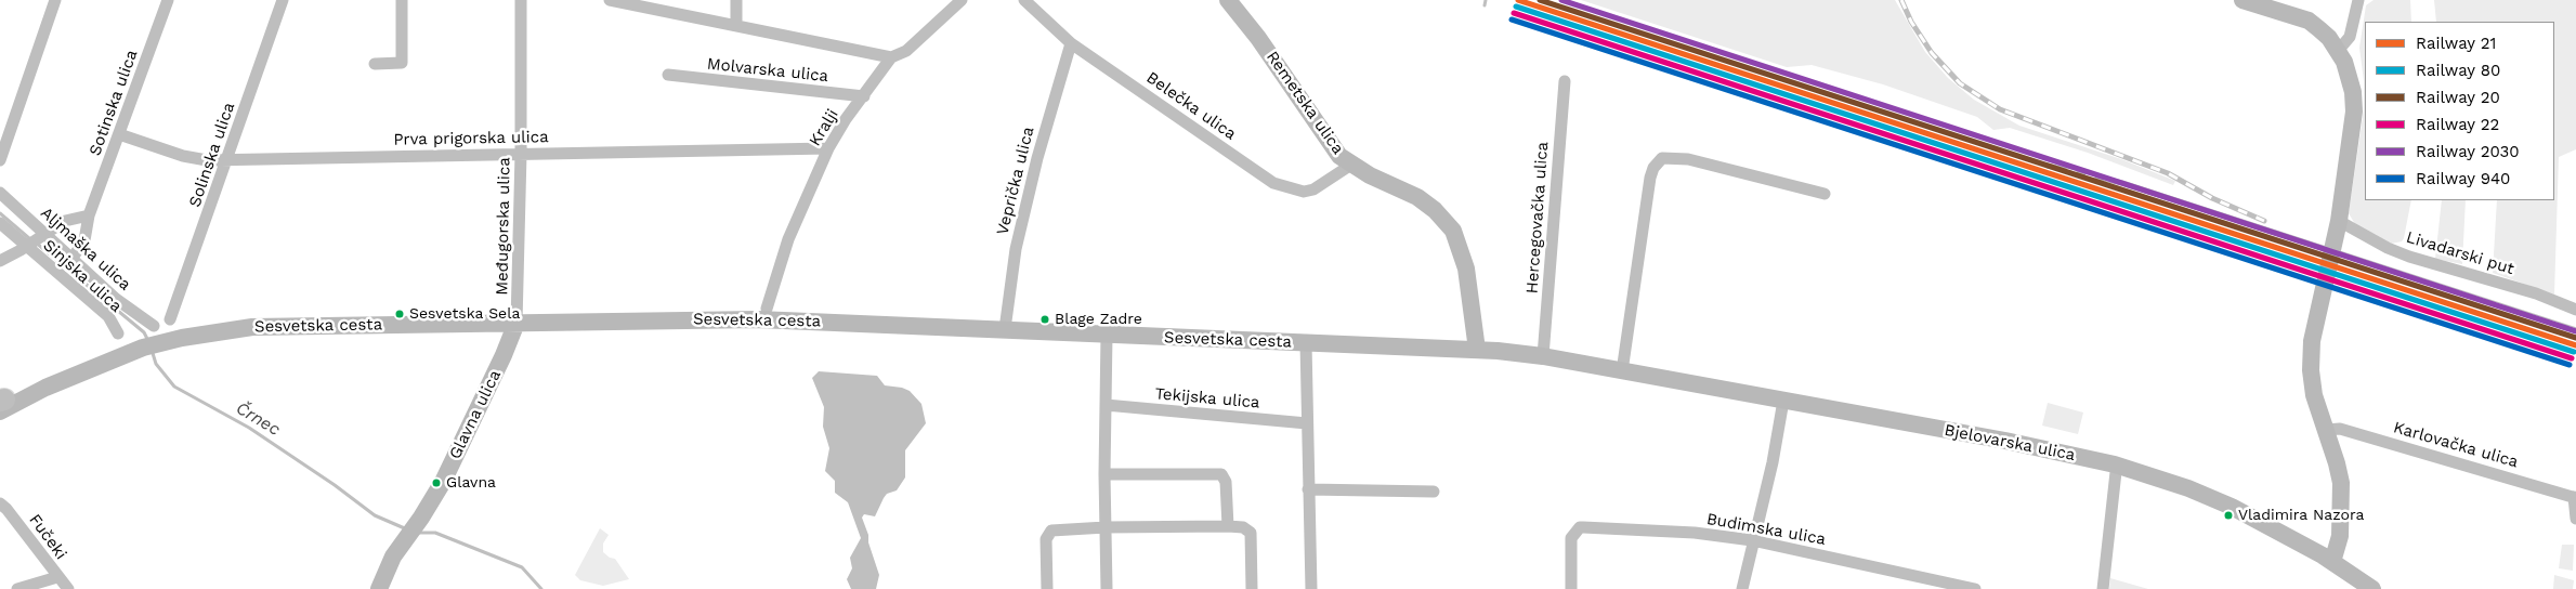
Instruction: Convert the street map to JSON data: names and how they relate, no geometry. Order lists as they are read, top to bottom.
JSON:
{
  "streets": {
    "main road": [
      "Remetska ulica",
      "Sesvetska cesta",
      "Glavna ulica",
      "Bjelovarska ulica"
    ],
    "street": [
      "Molvarska ulica",
      "Sotinska ulica",
      "Belečka ulica",
      "Kralji",
      "Prva prigorska ulica",
      "Solinska ulica",
      "Veprička ulica",
      "Hercegovačka ulica",
      "Međugorska ulica",
      "Aljmaška ulica",
      "Livadarski put",
      "Sinjska ulica",
      "Tekijska ulica",
      "Karlovačka ulica",
      "Budimska ulica",
      "Fučeki"
    ]
  },
  "crossings": [
    ["Molvarska ulica", "Kralji"],
    ["Sotinska ulica", "Prva prigorska ulica"],
    ["Sotinska ulica", "Aljmaška ulica"],
    ["Remetska ulica", "Belečka ulica"],
    ["Remetska ulica", "Sesvetska cesta"],
    ["Remetska ulica", "Bjelovarska ulica"],
    ["Belečka ulica", "Veprička ulica"],
    ["Kralji", "Prva prigorska ulica"],
    ["Prva prigorska ulica", "Solinska ulica"],
    ["Prva prigorska ulica", "Međugorska ulica"],
    ["Veprička ulica", "Sesvetska cesta"],
    ["Hercegovačka ulica", "Bjelovarska ulica"],
    ["Međugorska ulica", "Sesvetska cesta"],
    ["Međugorska ulica", "Glavna ulica"],
    ["Aljmaška ulica", "Sinjska ulica"],
    ["Sesvetska cesta", "Glavna ulica"],
    ["Sesvetska cesta", "Bjelovarska ulica"]
  ],
  "water": ["Črnec"],
  "places": [
    "Sesvetska Sela",
    "Blage Zadre",
    "Glavna",
    "Vladimira Nazora"
  ],
  "lines": [
    "rail line 21",
    "rail line 20",
    "rail line 2030",
    "rail line 80",
    "rail line 22",
    "rail line 940"
  ],
  "legend": [
    "Railway 21",
    "Railway 80",
    "Railway 20",
    "Railway 22",
    "Railway 2030",
    "Railway 940"
  ]
}
